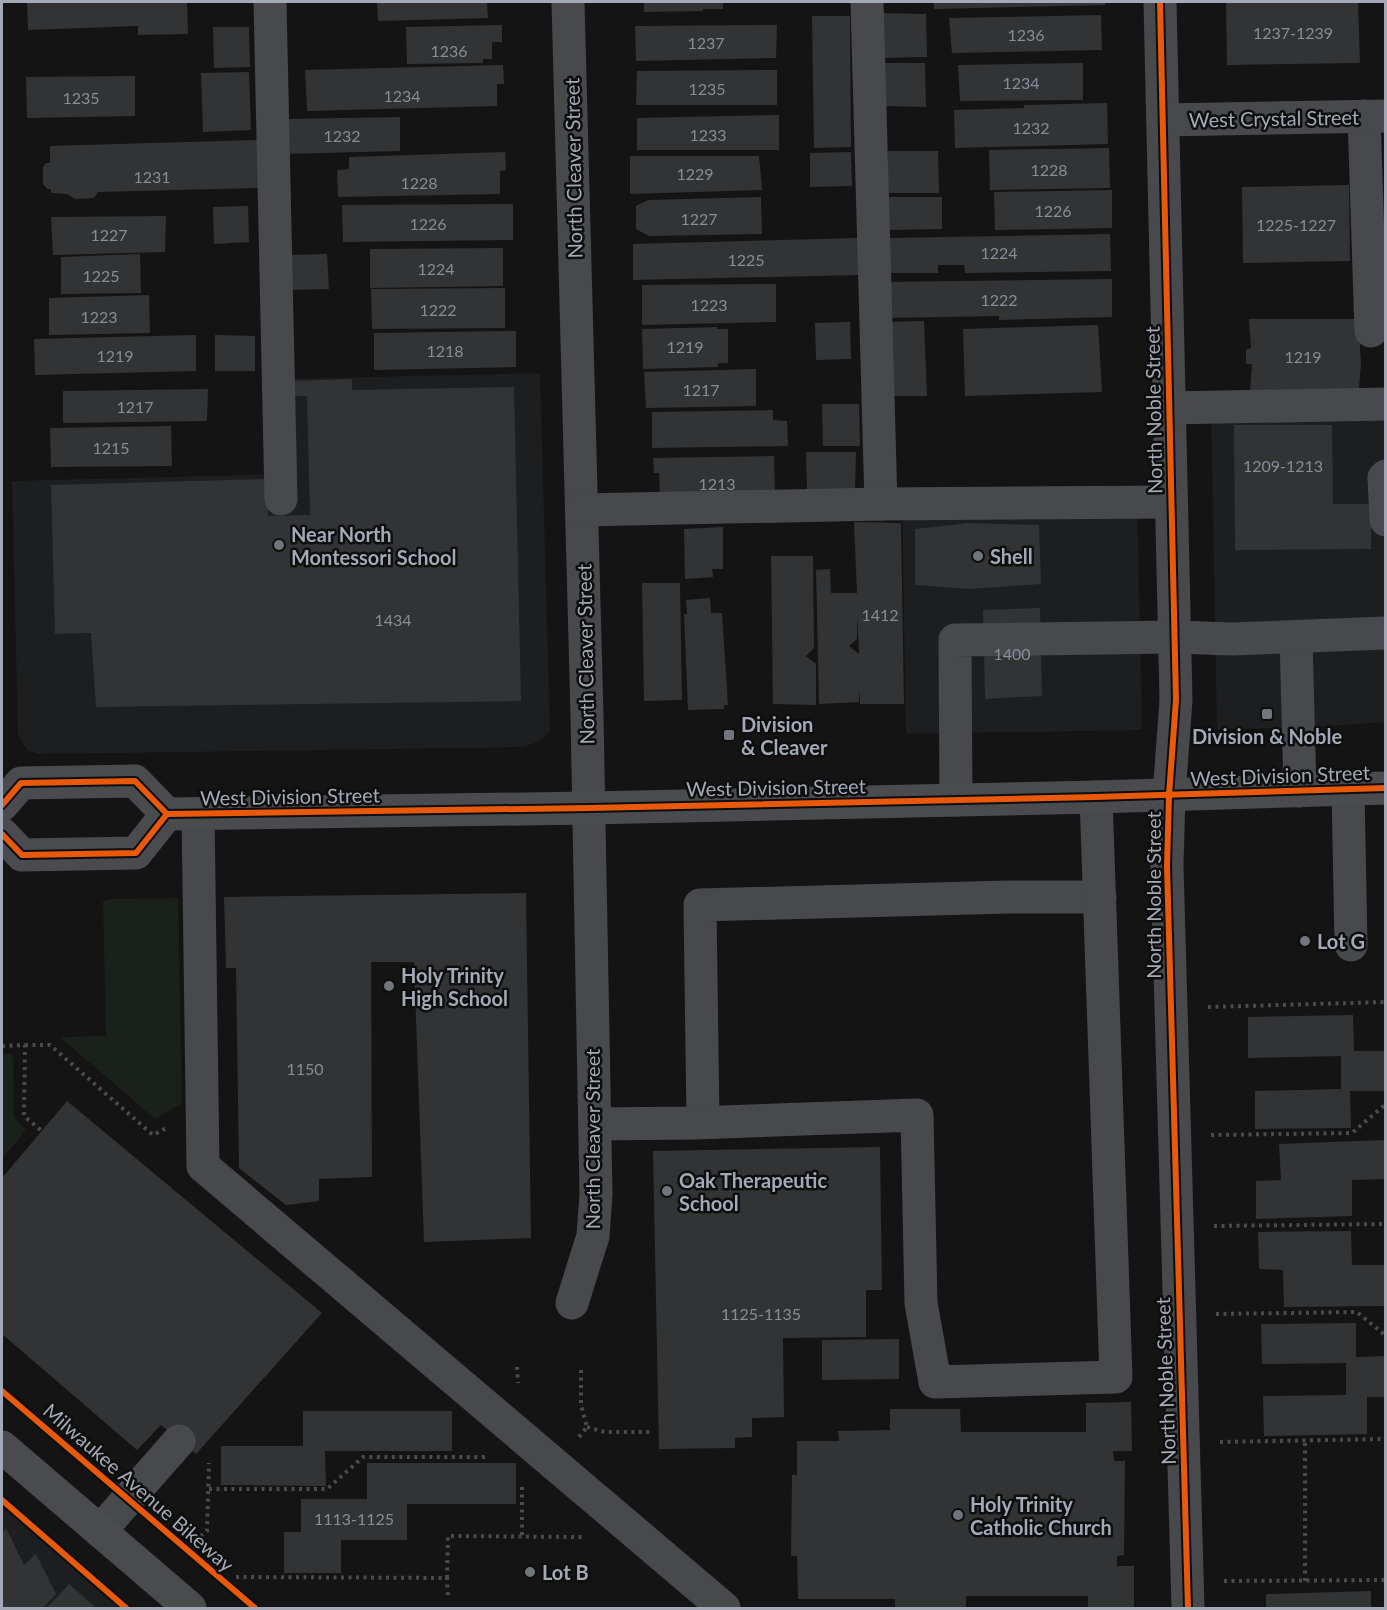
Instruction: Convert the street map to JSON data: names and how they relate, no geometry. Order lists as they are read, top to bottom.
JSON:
{
  "streets": {
    "main road": ["West Division Street"],
    "street": ["West Crystal Street", "North Cleaver Street", "North Noble Street"],
    "cycle path": ["Milwaukee Avenue Bikeway"]
  },
  "crossings": [
    ["West Crystal Street", "North Noble Street"],
    ["North Cleaver Street", "West Division Street"],
    ["North Noble Street", "West Division Street"]
  ],
  "places": {
    "other": [
      "Near North Montessori School",
      "Shell",
      "Lot G",
      "Holy Trinity High School",
      "Oak Therapeutic School",
      "Holy Trinity Catholic Church",
      "Lot B"
    ],
    "transit": ["Division & Noble", "Division & Cleaver"]
  },
  "house_numbers": [
    "1237-1239",
    "1236",
    "1237",
    "1236",
    "1234",
    "1235",
    "1234",
    "1235",
    "1232",
    "1233",
    "1232",
    "1228",
    "1229",
    "1231",
    "1228",
    "1226",
    "1227",
    "1226",
    "1225-1227",
    "1227",
    "1224",
    "1225",
    "1224",
    "1225",
    "1222",
    "1223",
    "1222",
    "1223",
    "1219",
    "1218",
    "1219",
    "1219",
    "1217",
    "1217",
    "1215",
    "1209-1213",
    "1213",
    "1412",
    "1434",
    "1400",
    "1150",
    "1125-1135",
    "1113-1125"
  ]
}
